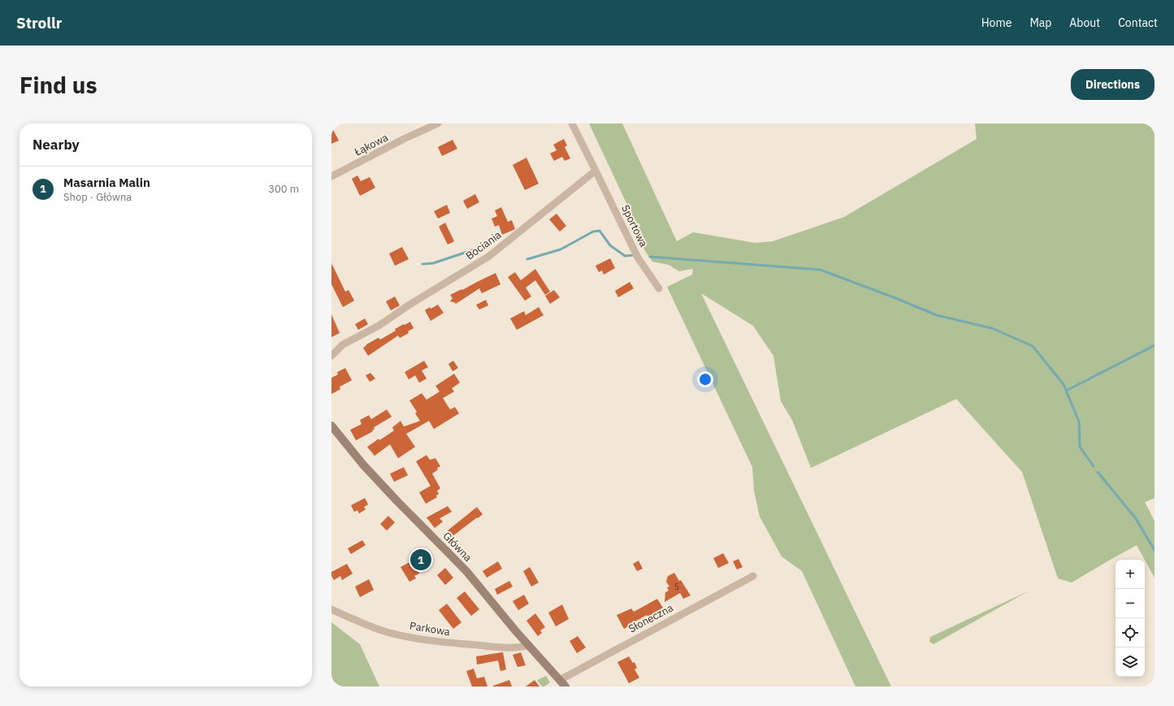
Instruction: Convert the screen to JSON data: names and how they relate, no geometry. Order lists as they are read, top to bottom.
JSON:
{
  "streets": {
    "street": [
      "Łąkowa",
      "Sportowa",
      "Bociania",
      "Główna",
      "Słoneczna",
      "Parkowa"
    ]
  },
  "crossings": [
    ["Sportowa", "Bociania"],
    ["Główna", "Słoneczna"],
    ["Główna", "Parkowa"]
  ],
  "house_numbers": ["5"],
  "page": {
    "header": "Strollr",
    "nav": [
      "Home",
      "Map",
      "About",
      "Contact"
    ],
    "buttons": "Directions",
    "title": "Find us",
    "heading": "Nearby",
    "list": [
      {
        "mark": "1",
        "name": "Masarnia Malin",
        "note": "Shop · Główna",
        "value": "300 m"
      }
    ],
    "pins": "1",
    "map_buttons": ["+", "−"]
  }
}
